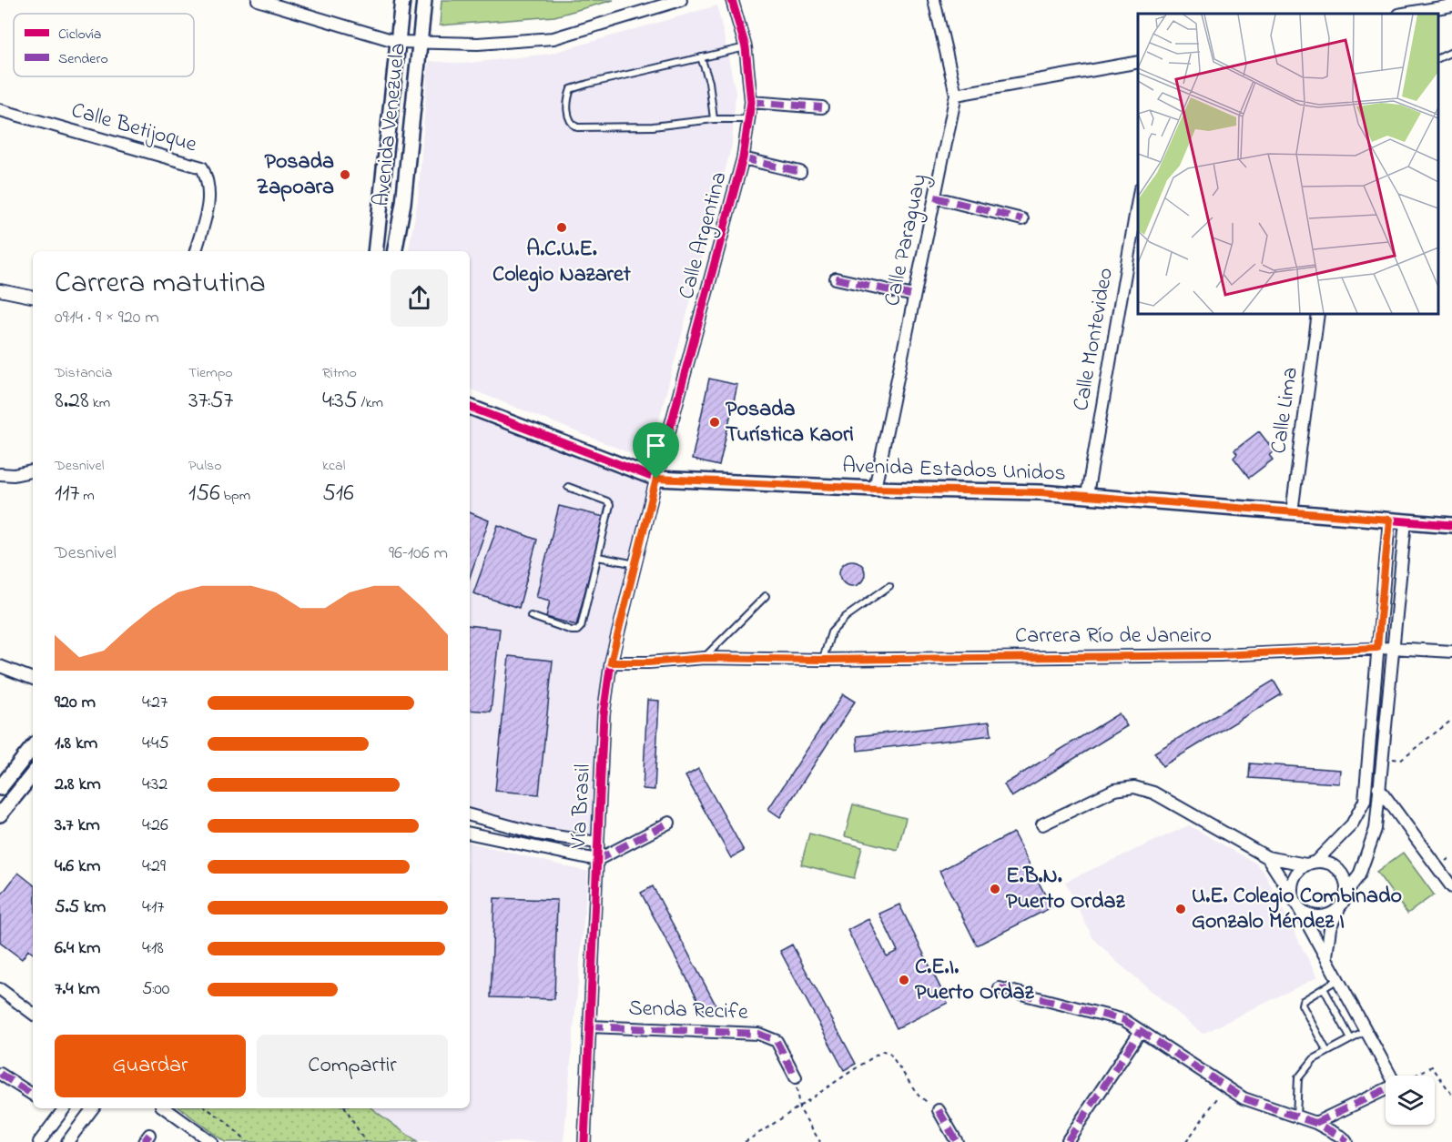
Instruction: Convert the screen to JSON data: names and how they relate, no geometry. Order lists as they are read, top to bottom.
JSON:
{
  "streets": {
    "street": [
      "Avenida Venezuela",
      "Calle Betijoque",
      "Calle Argentina",
      "Calle Paraguay",
      "Calle Montevideo",
      "Calle Lima",
      "Avenida Estados Unidos",
      "Carrera Río de Janeiro",
      "Vía Brasil",
      "Senda Recife"
    ]
  },
  "crossings": [
    ["Calle Argentina", "Avenida Estados Unidos"],
    ["Calle Argentina", "Vía Brasil"],
    ["Calle Paraguay", "Avenida Estados Unidos"],
    ["Calle Montevideo", "Avenida Estados Unidos"],
    ["Calle Lima", "Avenida Estados Unidos"],
    ["Avenida Estados Unidos", "Vía Brasil"],
    ["Carrera Río de Janeiro", "Vía Brasil"],
    ["Vía Brasil", "Senda Recife"]
  ],
  "places": [
    "Posada Zapoara",
    "A.C.U.E. Colegio Nazaret",
    "Posada Turística Kaori",
    "E.B.N. Puerto Ordaz",
    "U.E. Colegio Combinado Gonzalo Méndez I",
    "C.E.I. Puerto Ordaz"
  ],
  "legend": ["Ciclovía", "Sendero"],
  "page": {
    "heading": ["Carrera matutina", "09:14 · 9 × 920 m"],
    "stats": [
      ["Distancia", "8.28 km"],
      ["Tiempo", "37:57"],
      ["Ritmo", "4:35 /km"],
      ["Desnivel", "117 m"],
      ["Pulso", "156 bpm"],
      ["kcal", "516"]
    ],
    "chart": ["Desnivel", "96–106 m"],
    "list": [
      {
        "name": "920 m",
        "note": "4:27"
      },
      {
        "name": "1.8 km",
        "note": "4:45"
      },
      {
        "name": "2.8 km",
        "note": "4:32"
      },
      {
        "name": "3.7 km",
        "note": "4:26"
      },
      {
        "name": "4.6 km",
        "note": "4:29"
      },
      {
        "name": "5.5 km",
        "note": "4:17"
      },
      {
        "name": "6.4 km",
        "note": "4:18"
      },
      {
        "name": "7.4 km",
        "note": "5:00"
      }
    ],
    "buttons": ["Guardar", "Compartir"]
  }
}
